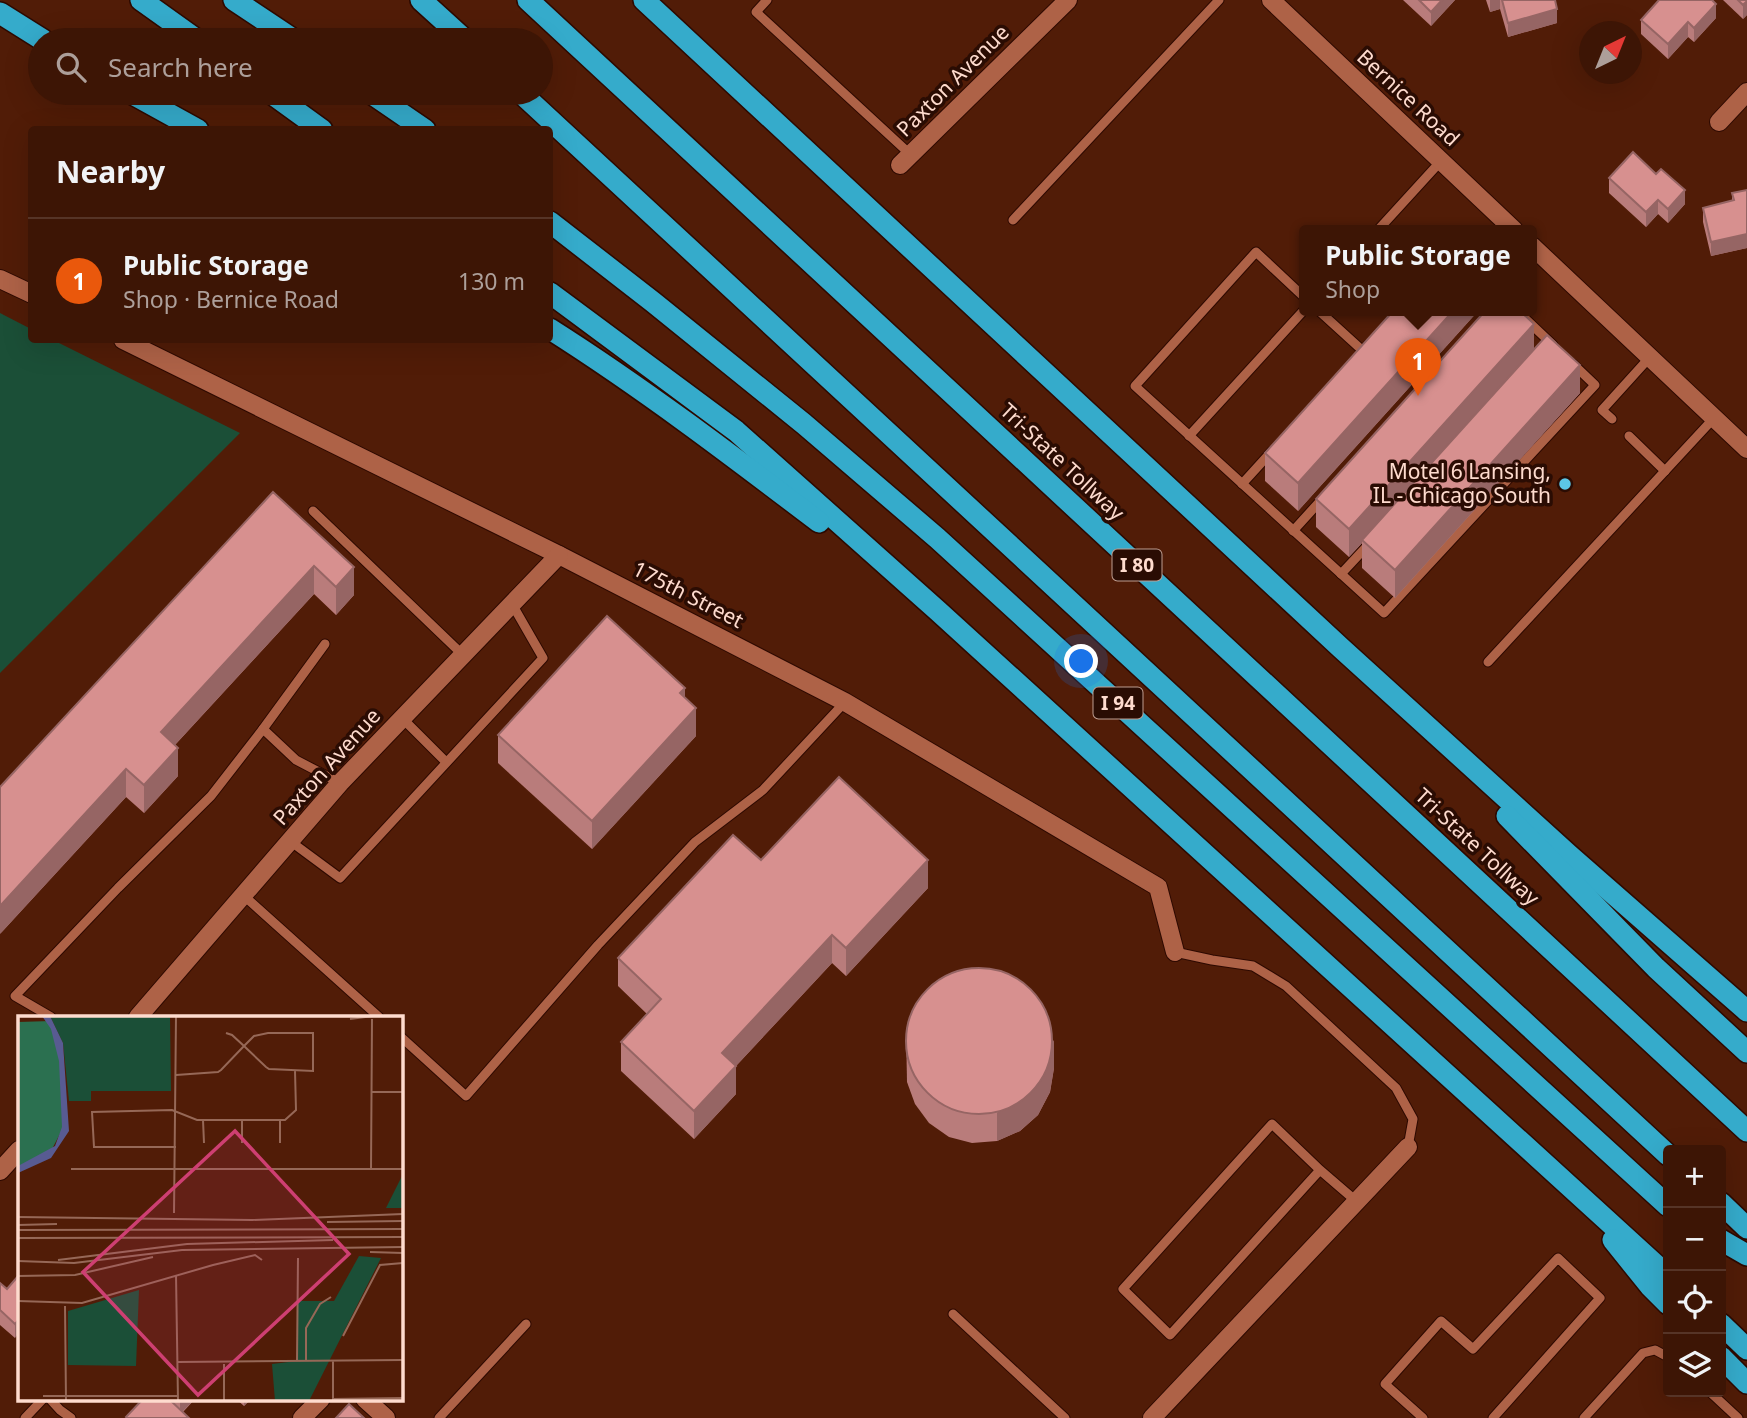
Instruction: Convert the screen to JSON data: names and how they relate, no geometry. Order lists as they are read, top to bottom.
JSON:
{
  "streets": {
    "highway": ["Tri-State Tollway", "I 80", "I 94"],
    "street": ["Paxton Avenue", "Bernice Road", "175th Street"]
  },
  "crossings": [
    ["Paxton Avenue", "175th Street"]
  ],
  "places": ["Motel 6 Lansing, IL - Chicago South"],
  "north": "top right",
  "page": {
    "search": "Search here",
    "heading": "Nearby",
    "list": [
      {
        "mark": "1",
        "name": "Public Storage",
        "note": "Shop · Bernice Road",
        "value": "130 m"
      }
    ],
    "popup": ["Public Storage", "Shop"],
    "pins": "1",
    "map_buttons": ["+", "−"]
  }
}
